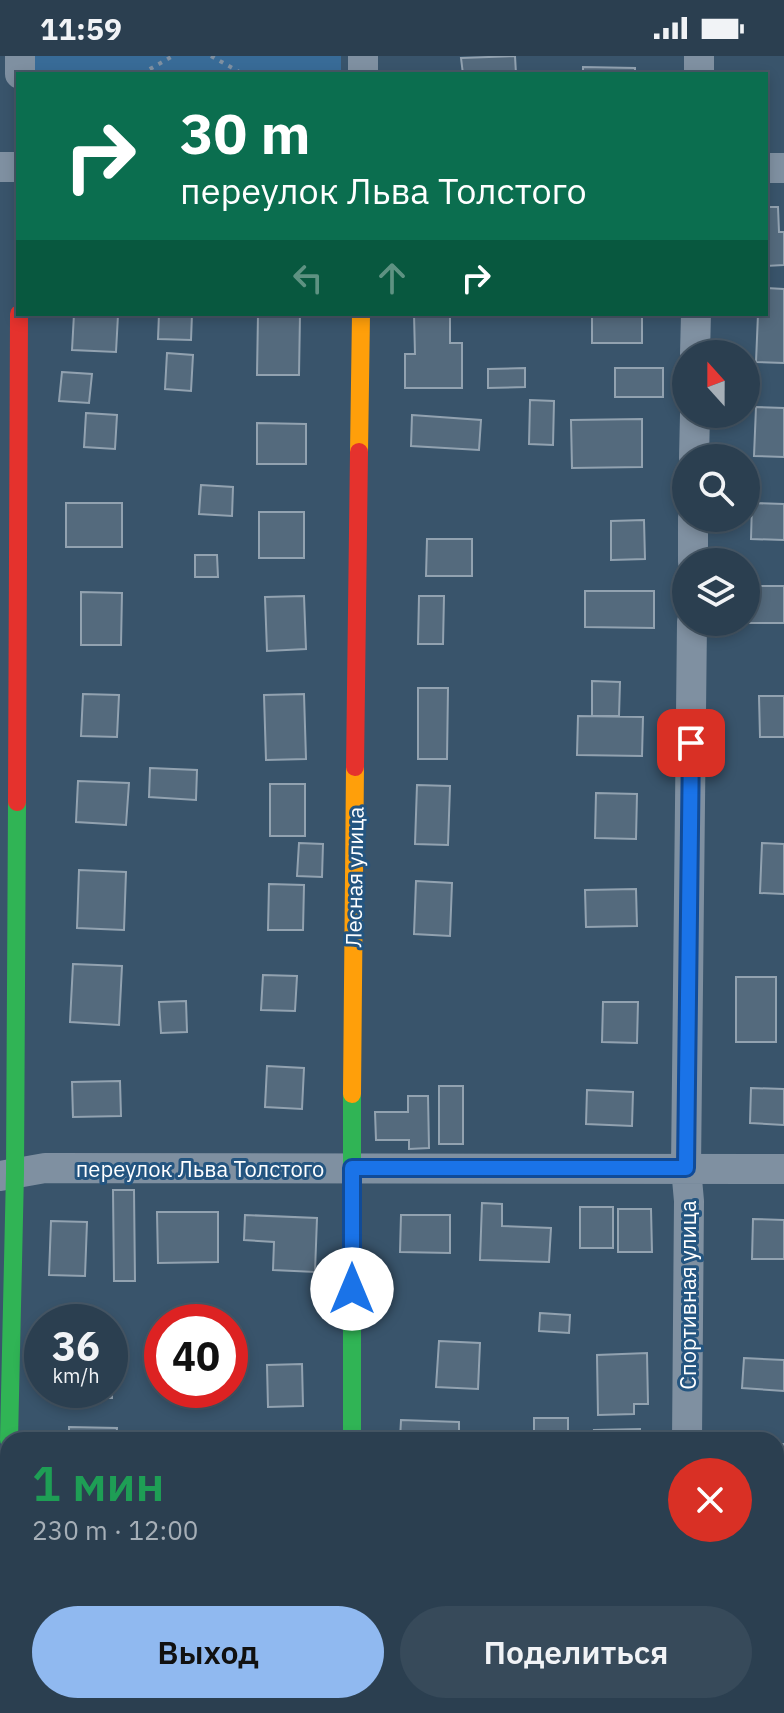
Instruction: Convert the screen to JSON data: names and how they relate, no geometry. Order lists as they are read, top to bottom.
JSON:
{
  "streets": {
    "street": ["Лесная улица", "переулок Льва Толстого", "Спортивная улица"]
  },
  "crossings": [
    ["Лесная улица", "переулок Льва Толстого"],
    ["переулок Льва Толстого", "Спортивная улица"]
  ],
  "north": "top",
  "page": {
    "status": "11:59",
    "turn": ["30 m", "переулок Льва Толстого"],
    "speed": "36 km/h",
    "limit": "40",
    "heading": ["1 мин", "230 m · 12:00"],
    "buttons": ["Выход", "Поделиться"]
  }
}
